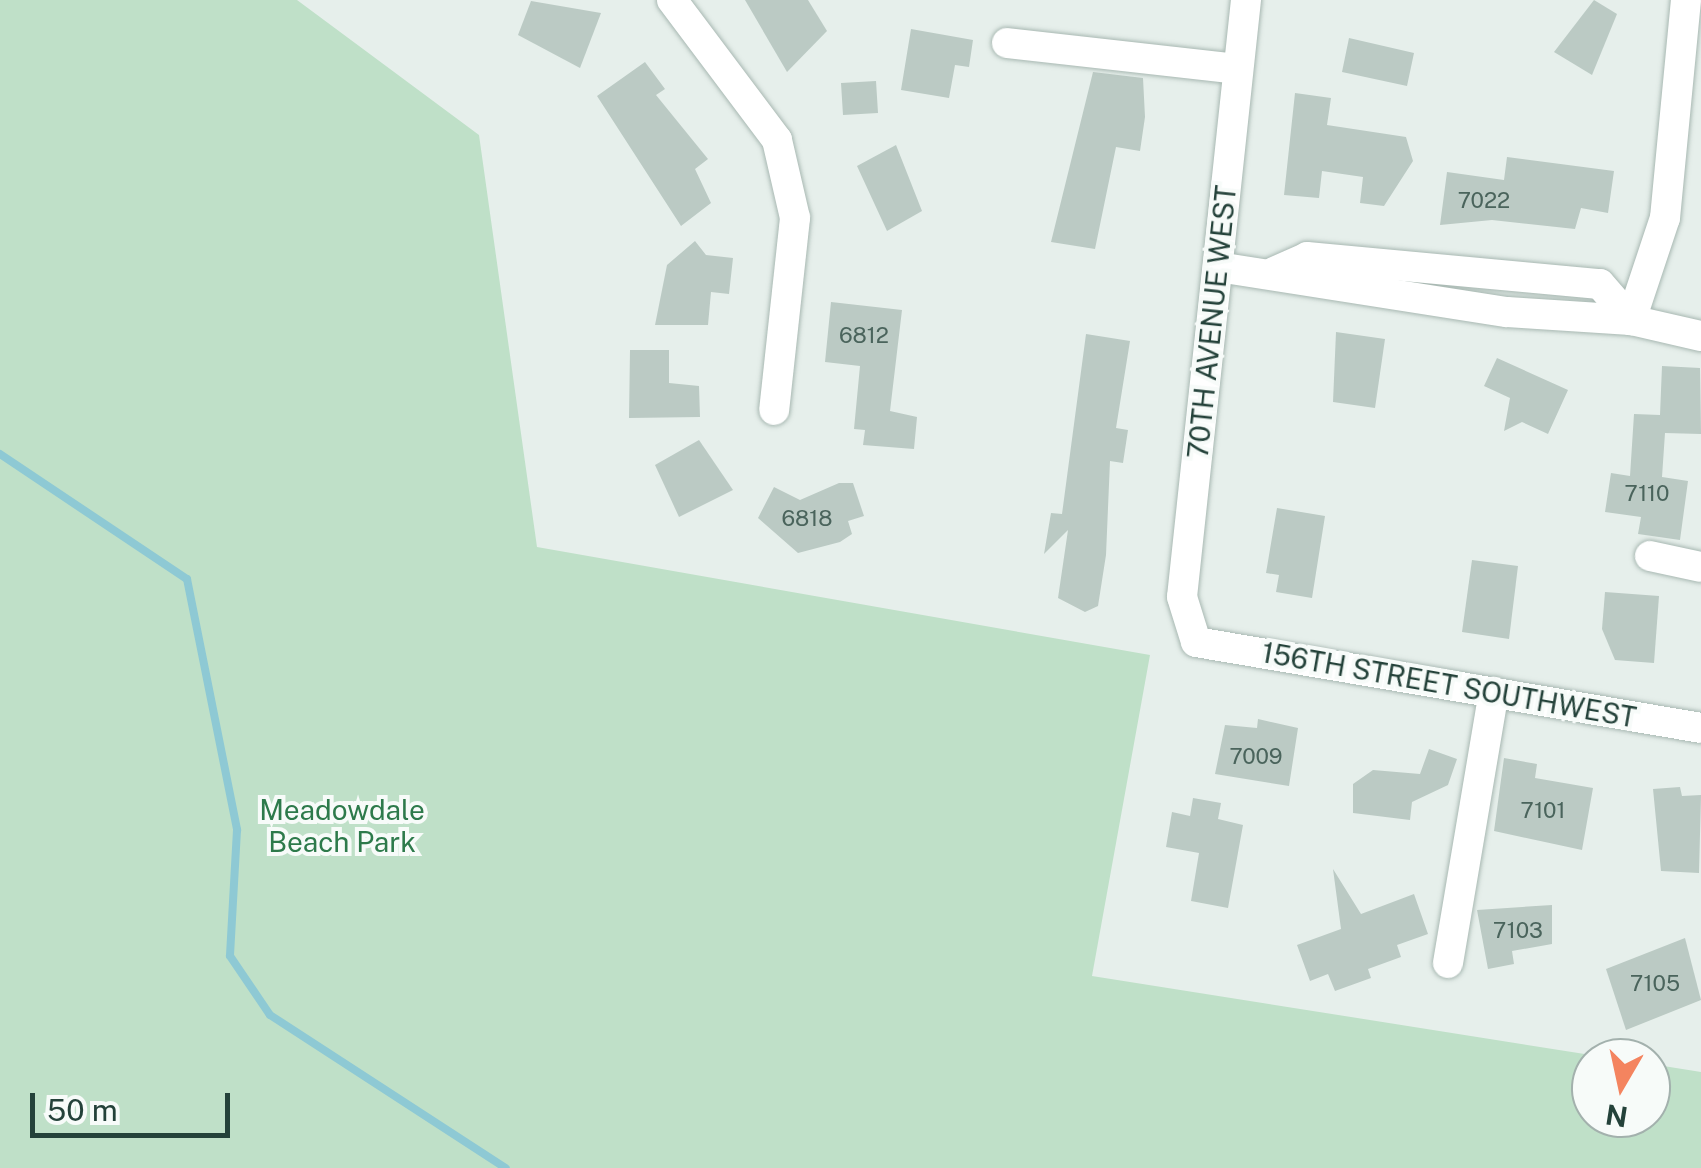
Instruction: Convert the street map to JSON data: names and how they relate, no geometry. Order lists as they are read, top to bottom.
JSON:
{
  "streets": {
    "street": ["70TH AVENUE WEST", "156TH STREET SOUTHWEST"]
  },
  "crossings": [
    ["70TH AVENUE WEST", "156TH STREET SOUTHWEST"]
  ],
  "parks": ["Meadowdale Beach Park"],
  "house_numbers": [
    "7022",
    "6812",
    "7110",
    "6818",
    "7009",
    "7101",
    "7103",
    "7105"
  ],
  "scale_bar": "50 m",
  "north": "bottom"
}
